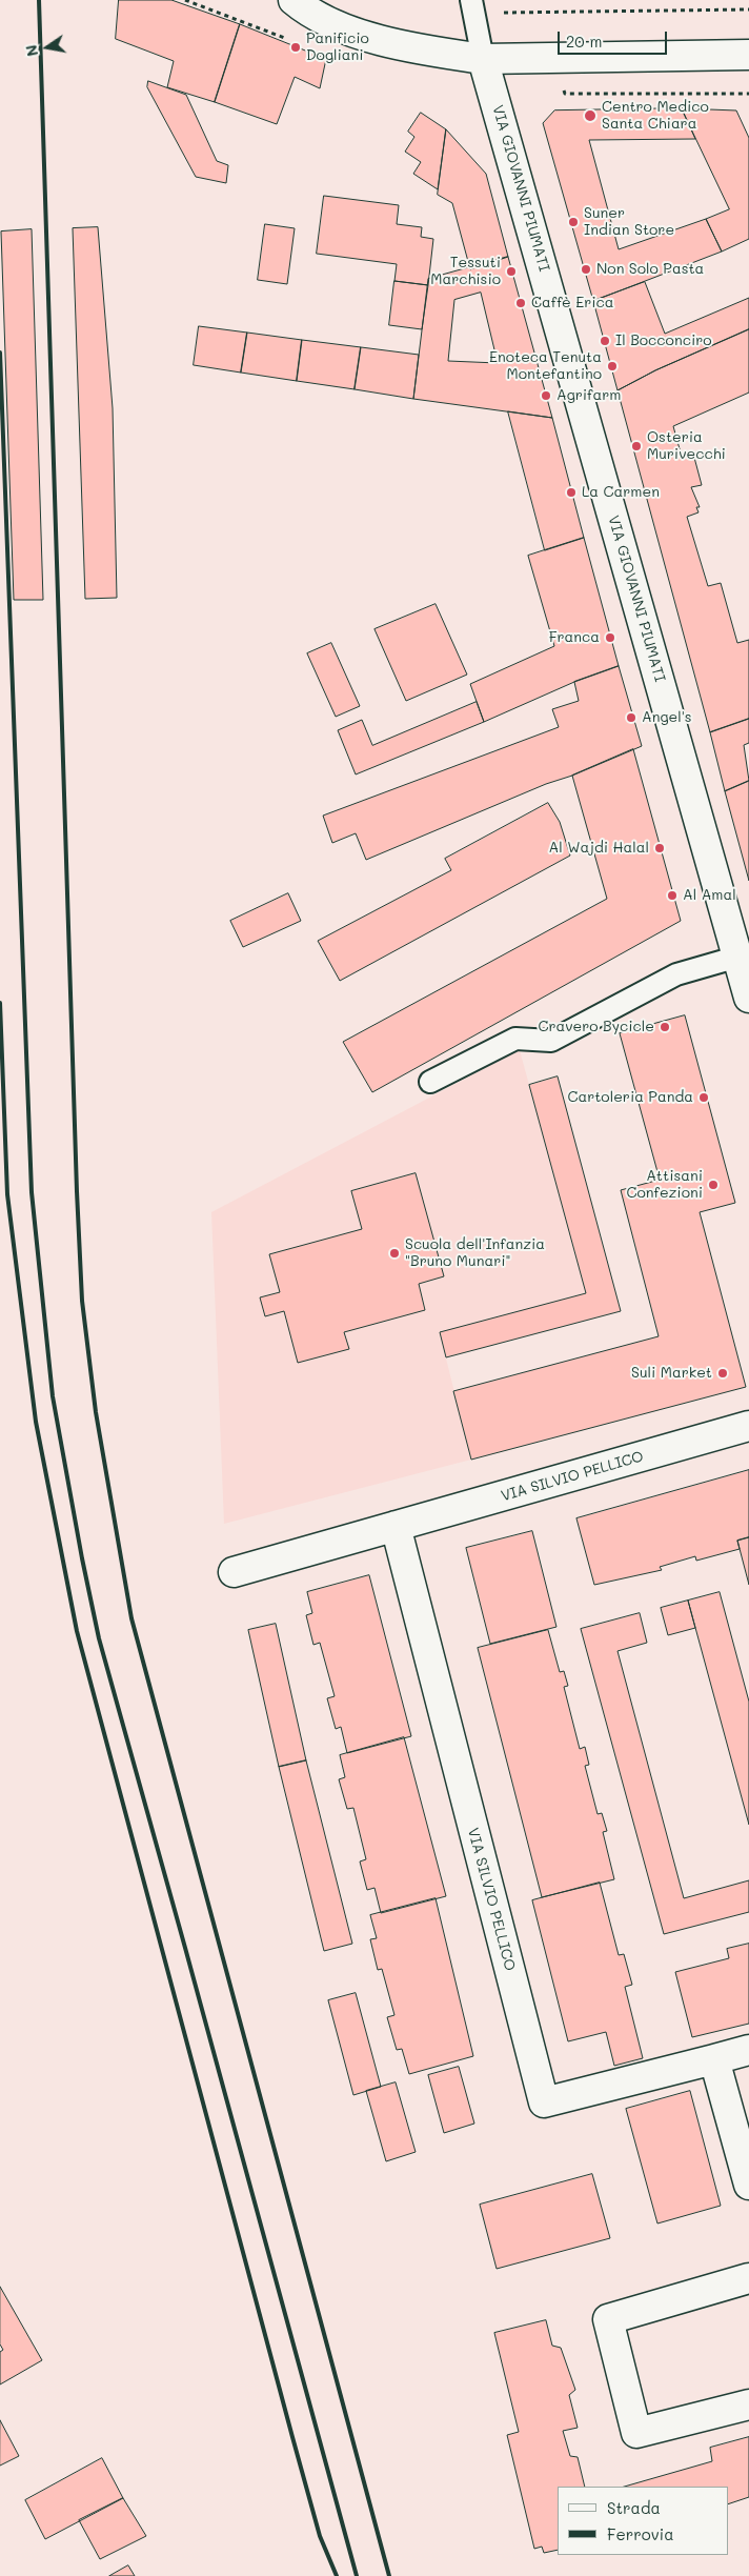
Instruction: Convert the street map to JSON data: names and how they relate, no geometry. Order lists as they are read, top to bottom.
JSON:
{
  "streets": {
    "street": ["VIA GIOVANNI PIUMATI", "VIA SILVIO PELLICO"]
  },
  "places": [
    "Panificio Dogliani",
    "Centro Medico Santa Chiara",
    "Suner Indian Store",
    "Non Solo Pasta",
    "Tessuti Marchisio",
    "Caffè Erica",
    "Il Bocconciro",
    "Enoteca Tenuta Montefantino",
    "Agrifarm",
    "Osteria Murivecchi",
    "La Carmen",
    "Franca",
    "Angel's",
    "Al Wajdi Halal",
    "Al Amal",
    "Cravero Bycicle",
    "Cartoleria Panda",
    "Attisani Confezioni",
    "Scuola dell'Infanzia \"Bruno Munari\"",
    "Suli Market"
  ],
  "legend": ["Strada", "Ferrovia"],
  "scale_bar": "20 m",
  "north": "left"
}
